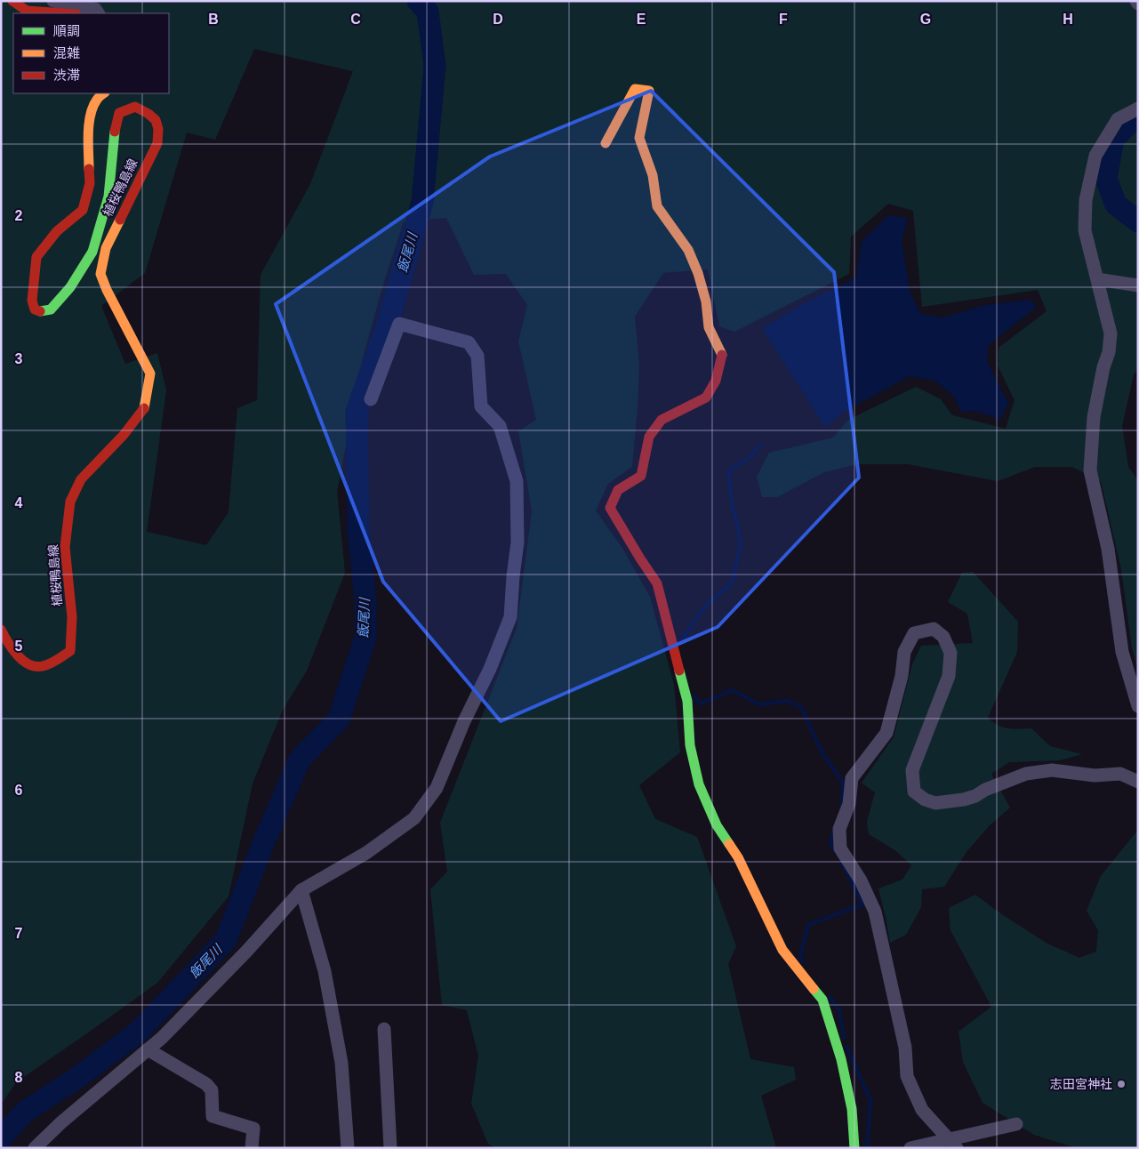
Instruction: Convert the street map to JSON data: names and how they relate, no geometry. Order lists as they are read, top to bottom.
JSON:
{
  "streets": {
    "street": ["植桜鴨島線"]
  },
  "water": ["飯尾川"],
  "places": ["志田宮神社"],
  "legend": ["順調", "混雑", "渋滞"],
  "grid": {
    "columns": [
      "B",
      "C",
      "D",
      "E",
      "F",
      "G",
      "H"
    ],
    "rows": [
      "2",
      "3",
      "4",
      "5",
      "6",
      "7",
      "8"
    ]
  }
}
